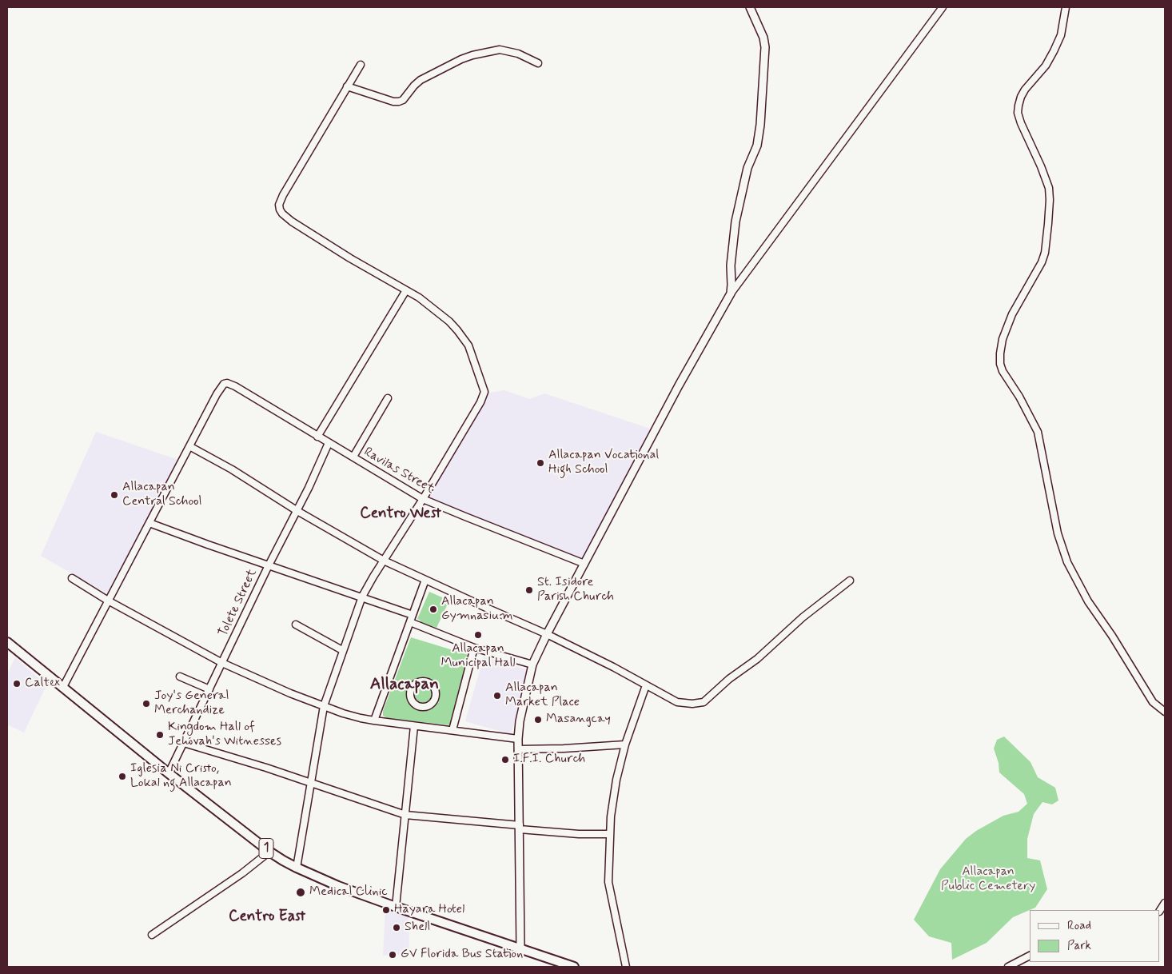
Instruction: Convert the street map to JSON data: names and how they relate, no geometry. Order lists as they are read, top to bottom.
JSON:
{
  "streets": {
    "highway": ["1"],
    "street": ["Ravilas Street", "Tolete Street"]
  },
  "crossings": [
    ["Ravilas Street", "Tolete Street"],
    ["Tolete Street", "1"]
  ],
  "districts": ["Centro West", "Allacapan", "Centro East"],
  "parks": ["Allacapan Public Cemetery"],
  "places": [
    "Allacapan Vocational High School",
    "Allacapan Central School",
    "St. Isidore Parish Church",
    "Allacapan Gymnasium",
    "Allacapan Municipal Hall",
    "Caltex",
    "Allacapan Market Place",
    "Joy's General Merchandize",
    "Masangcay",
    "Kingdom Hall of Jehovah's Witnesses",
    "I.F.I. Church",
    "Iglesia Ni Cristo, Lokal ng Allacapan",
    "Medical Clinic",
    "Hayara Hotel",
    "Shell",
    "GV Florida Bus Station"
  ],
  "legend": ["Road", "Park"]
}
